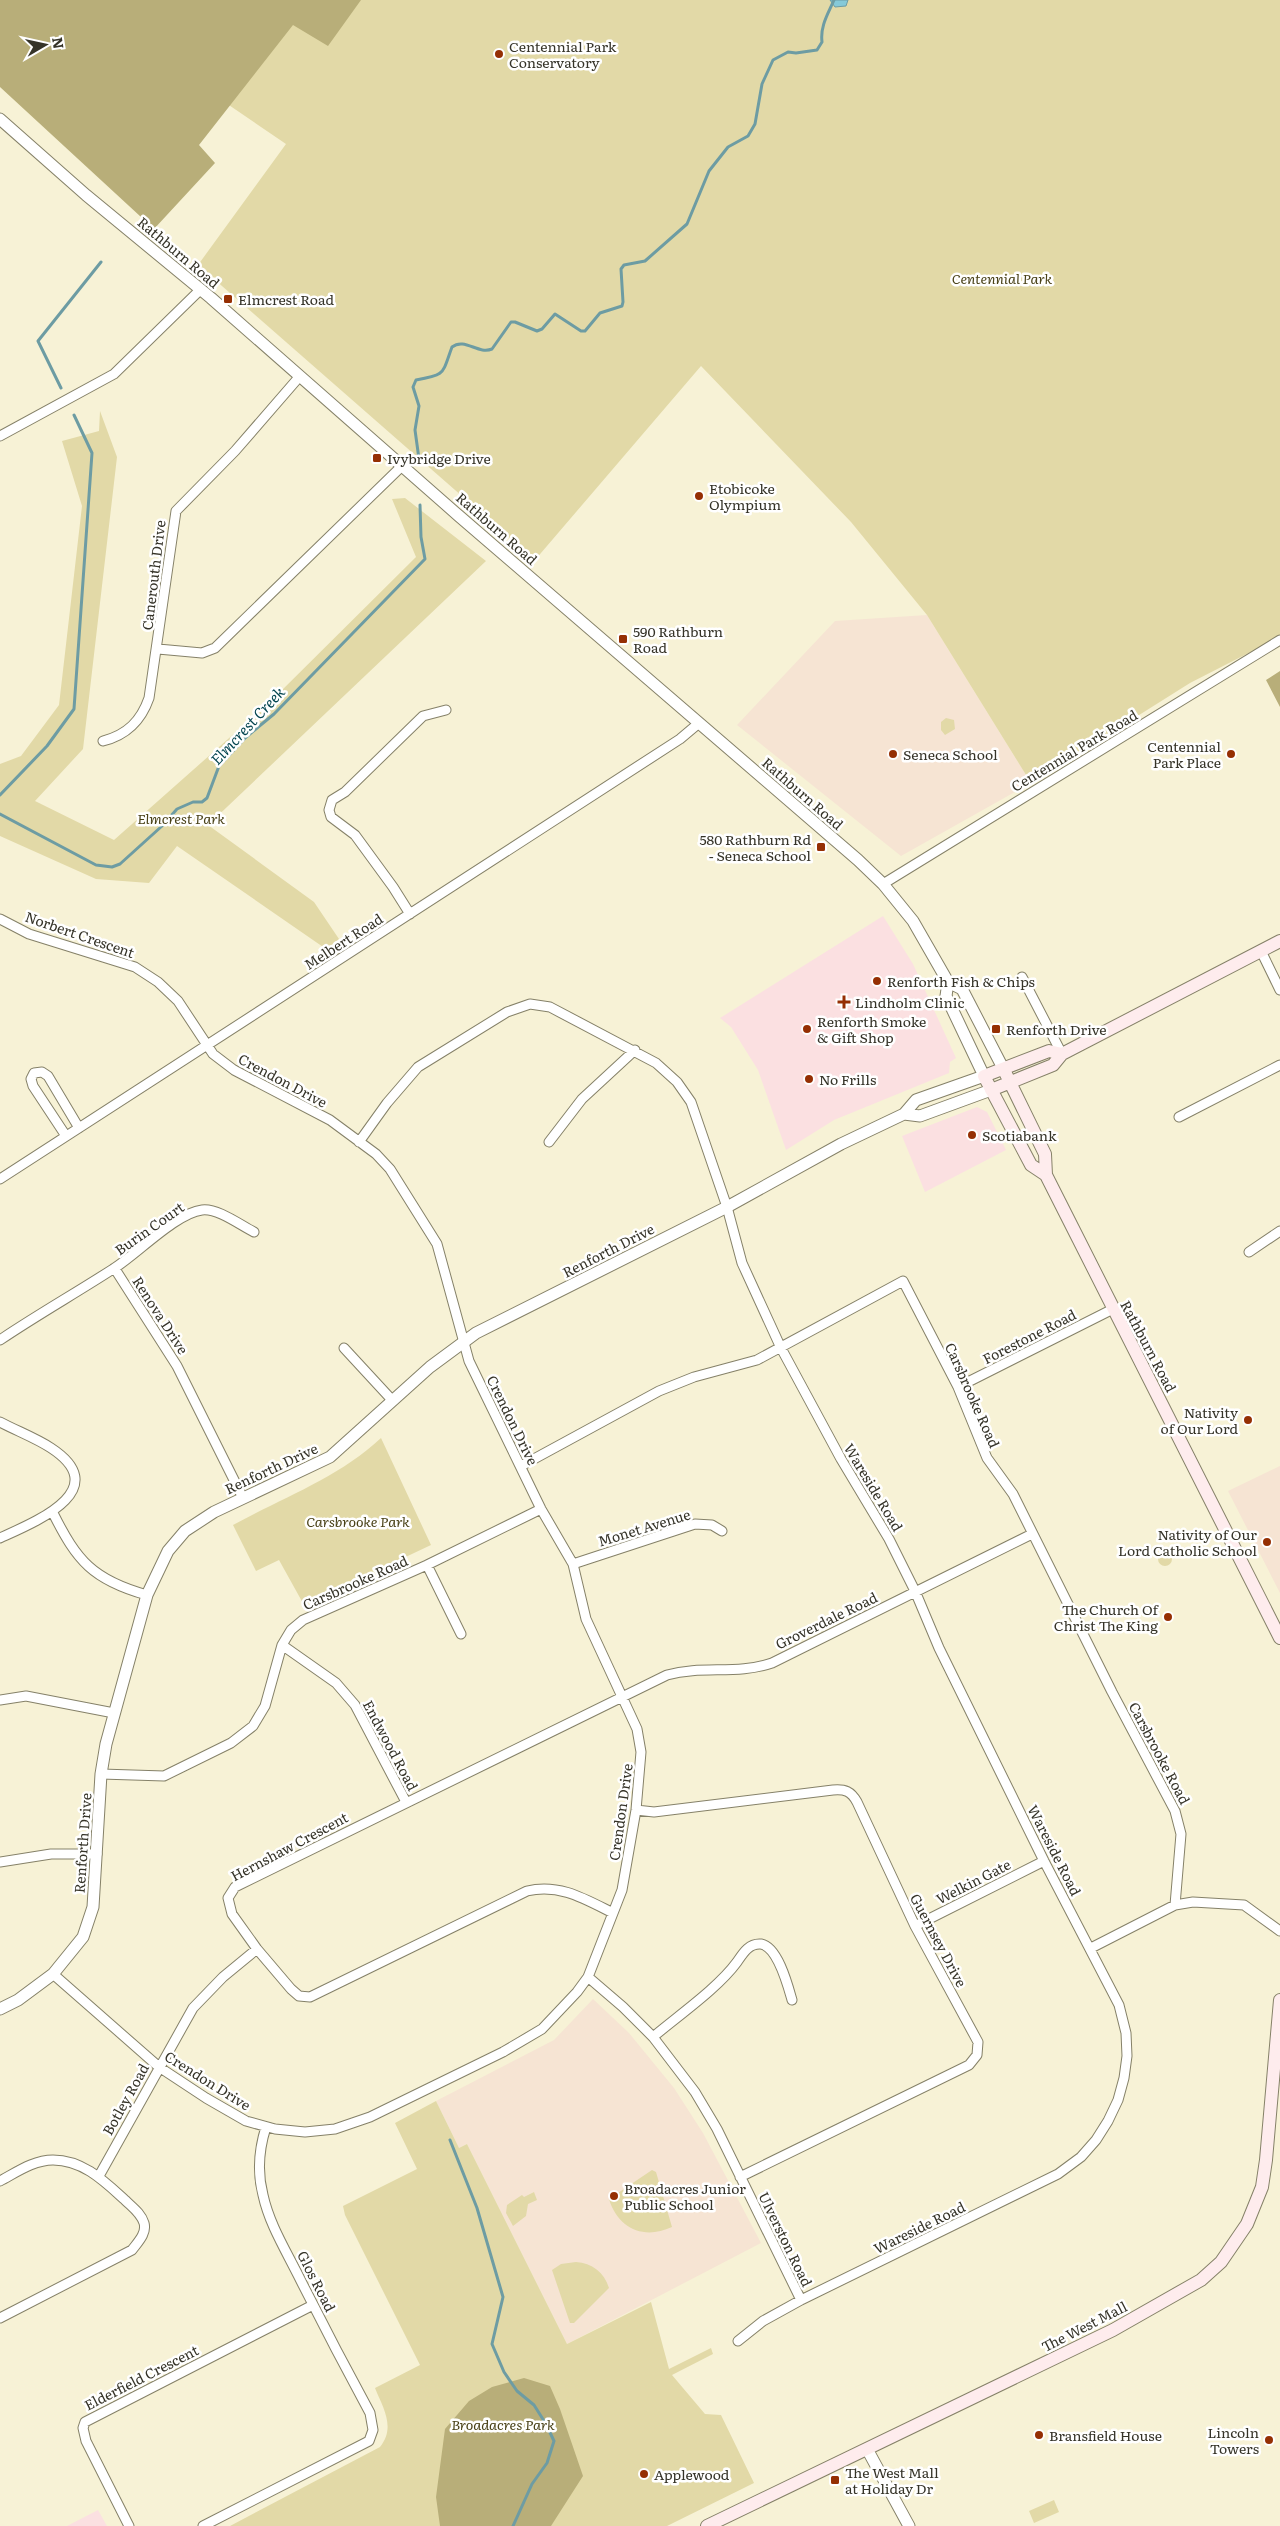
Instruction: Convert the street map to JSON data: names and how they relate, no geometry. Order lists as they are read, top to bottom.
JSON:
{
  "streets": {
    "main road": ["Rathburn Road", "Renforth Drive", "The West Mall"],
    "street": [
      "Canerouth Drive",
      "Centennial Park Road",
      "Norbert Crescent",
      "Melbert Road",
      "Crendon Drive",
      "Burin Court",
      "Renova Drive",
      "Forestone Road",
      "Carsbrooke Road",
      "Wareside Road",
      "Monet Avenue",
      "Groverdale Road",
      "Endwood Road",
      "Hernshaw Crescent",
      "Welkin Gate",
      "Guernsey Drive",
      "Botley Road",
      "Ulverston Road",
      "Glos Road",
      "Elderfield Crescent"
    ]
  },
  "crossings": [
    ["Rathburn Road", "Canerouth Drive"],
    ["Rathburn Road", "Centennial Park Road"],
    ["Rathburn Road", "Melbert Road"],
    ["Rathburn Road", "Renforth Drive"],
    ["Rathburn Road", "Forestone Road"],
    ["Norbert Crescent", "Melbert Road"],
    ["Norbert Crescent", "Crendon Drive"],
    ["Melbert Road", "Crendon Drive"],
    ["Crendon Drive", "Renforth Drive"],
    ["Crendon Drive", "Carsbrooke Road"],
    ["Crendon Drive", "Wareside Road"],
    ["Crendon Drive", "Monet Avenue"],
    ["Crendon Drive", "Groverdale Road"],
    ["Crendon Drive", "Hernshaw Crescent"],
    ["Crendon Drive", "Guernsey Drive"],
    ["Crendon Drive", "Botley Road"],
    ["Crendon Drive", "Ulverston Road"],
    ["Crendon Drive", "Glos Road"],
    ["Burin Court", "Renova Drive"],
    ["Renforth Drive", "Renova Drive"],
    ["Renforth Drive", "Carsbrooke Road"],
    ["Renforth Drive", "Wareside Road"],
    ["Forestone Road", "Carsbrooke Road"],
    ["Carsbrooke Road", "Wareside Road"],
    ["Carsbrooke Road", "Groverdale Road"],
    ["Carsbrooke Road", "Endwood Road"],
    ["Wareside Road", "Groverdale Road"],
    ["Wareside Road", "Welkin Gate"],
    ["Wareside Road", "Ulverston Road"],
    ["Groverdale Road", "Hernshaw Crescent"],
    ["Endwood Road", "Hernshaw Crescent"],
    ["Hernshaw Crescent", "Botley Road"],
    ["Welkin Gate", "Guernsey Drive"],
    ["Guernsey Drive", "Ulverston Road"],
    ["Glos Road", "Elderfield Crescent"]
  ],
  "water": ["Elmcrest Creek"],
  "parks": [
    "Centennial Park",
    "Elmcrest Park",
    "Carsbrooke Park",
    "Broadacres Park"
  ],
  "places": {
    "other": [
      "Centennial Park Conservatory",
      "Etobicoke Olympium",
      "Seneca School",
      "Centennial Park Place",
      "Renforth Fish & Chips",
      "Renforth Smoke & Gift Shop",
      "No Frills",
      "Scotiabank",
      "Nativity of Our Lord",
      "Nativity of Our Lord Catholic School",
      "The Church Of Christ The King",
      "Broadacres Junior Public School",
      "Bransfield House",
      "Lincoln Towers",
      "Applewood"
    ],
    "transit": [
      "Elmcrest Road",
      "Ivybridge Drive",
      "590 Rathburn Road",
      "580 Rathburn Rd - Seneca School",
      "Renforth Drive",
      "The West Mall at Holiday Dr"
    ],
    "health": ["Lindholm Clinic"]
  },
  "north": "right"
}
